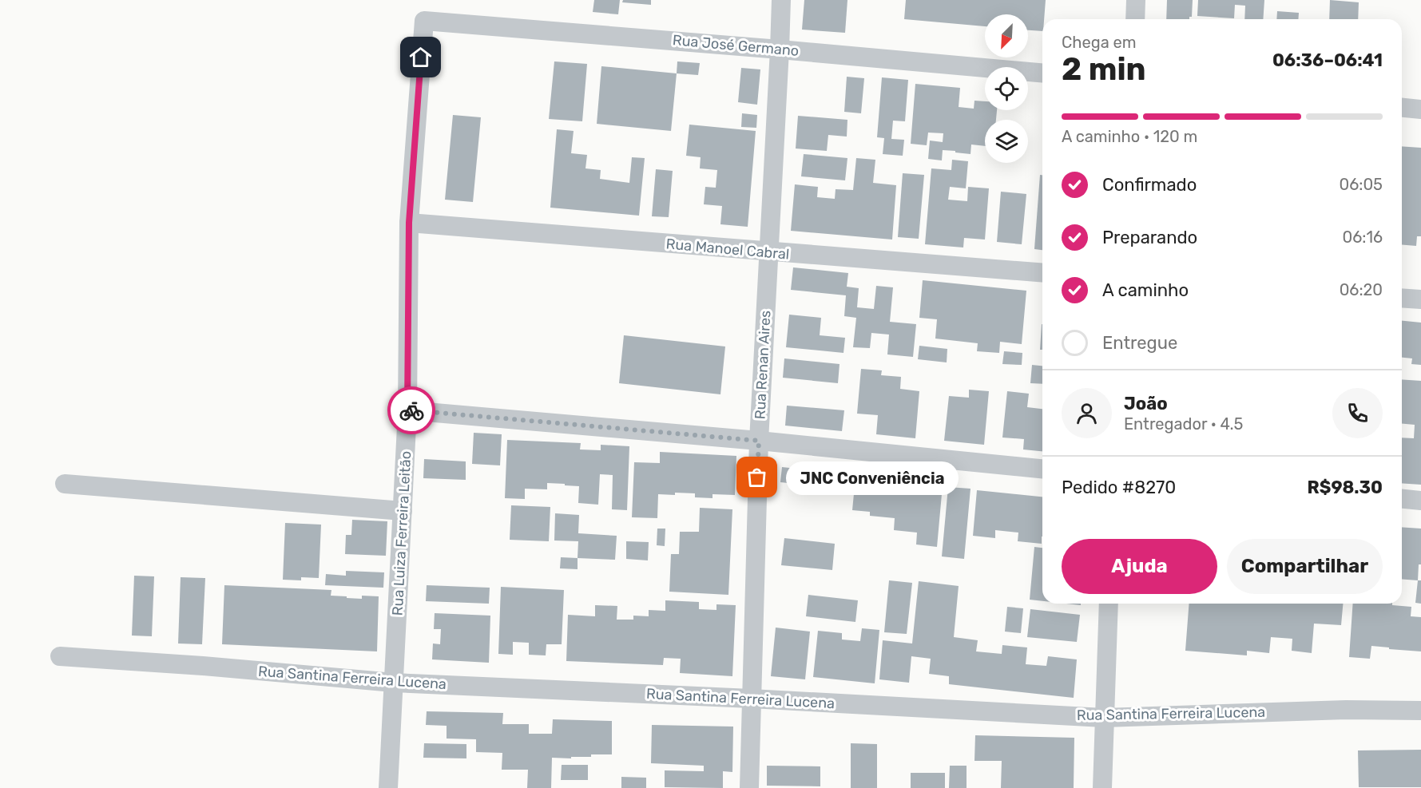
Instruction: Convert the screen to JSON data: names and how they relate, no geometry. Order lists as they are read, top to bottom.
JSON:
{
  "streets": {
    "street": [
      "Rua José Germano",
      "Rua Manoel Cabral",
      "Rua Renan Aires",
      "Rua Luiza Ferreira Leitão",
      "Rua Santina Ferreira Lucena"
    ]
  },
  "crossings": [
    ["Rua José Germano", "Rua Renan Aires"],
    ["Rua José Germano", "Rua Luiza Ferreira Leitão"],
    ["Rua Manoel Cabral", "Rua Renan Aires"],
    ["Rua Manoel Cabral", "Rua Luiza Ferreira Leitão"],
    ["Rua Renan Aires", "Rua Santina Ferreira Lucena"],
    ["Rua Luiza Ferreira Leitão", "Rua Santina Ferreira Lucena"]
  ],
  "places": ["JNC Conveniência"],
  "north": "bottom left",
  "page": {
    "heading": ["2 min", "Chega em", "06:36–06:41"],
    "panel": [
      "João",
      "Entregador · 4.5",
      "Pedido #8270",
      "R$98.30"
    ],
    "bar": "A caminho · 120 m",
    "list": [
      ["Confirmado", "06:05"],
      ["Preparando", "06:16"],
      ["A caminho", "06:20"],
      "Entregue"
    ],
    "bubble": "JNC Conveniência",
    "buttons": ["Ajuda", "Compartilhar"]
  }
}
